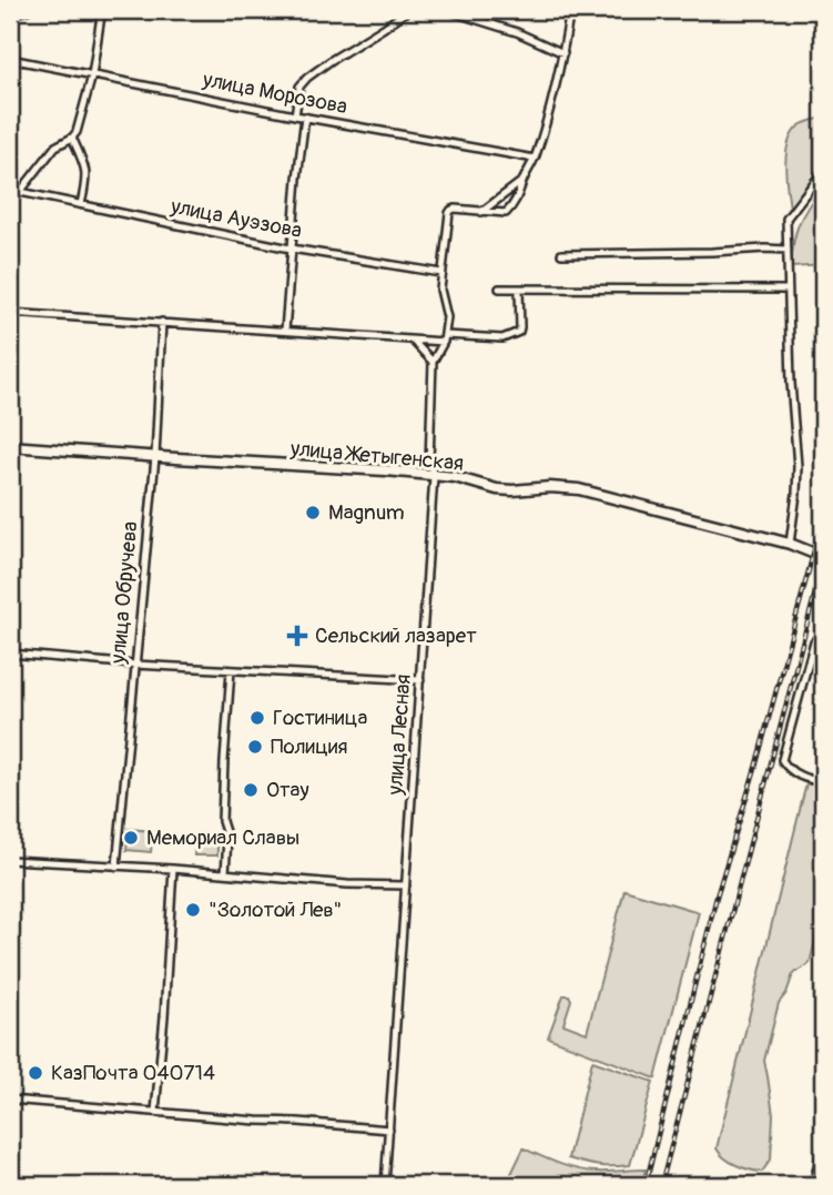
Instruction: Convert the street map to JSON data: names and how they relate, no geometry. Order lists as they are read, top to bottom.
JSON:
{
  "streets": {
    "main road": ["улица Жетыгенская"],
    "street": [
      "улица Морозова",
      "улица Ауэзова",
      "улица Обручева",
      "улица Лесная"
    ]
  },
  "crossings": [
    ["улица Жетыгенская", "улица Обручева"],
    ["улица Жетыгенская", "улица Лесная"]
  ],
  "places": {
    "other": [
      "Magnum",
      "Гостиница",
      "Полиция",
      "Отау",
      "Мемориал Славы",
      "\"Золотой Лев\"",
      "КазПочта 040714"
    ],
    "health": ["Сельский лазарет"]
  }
}
